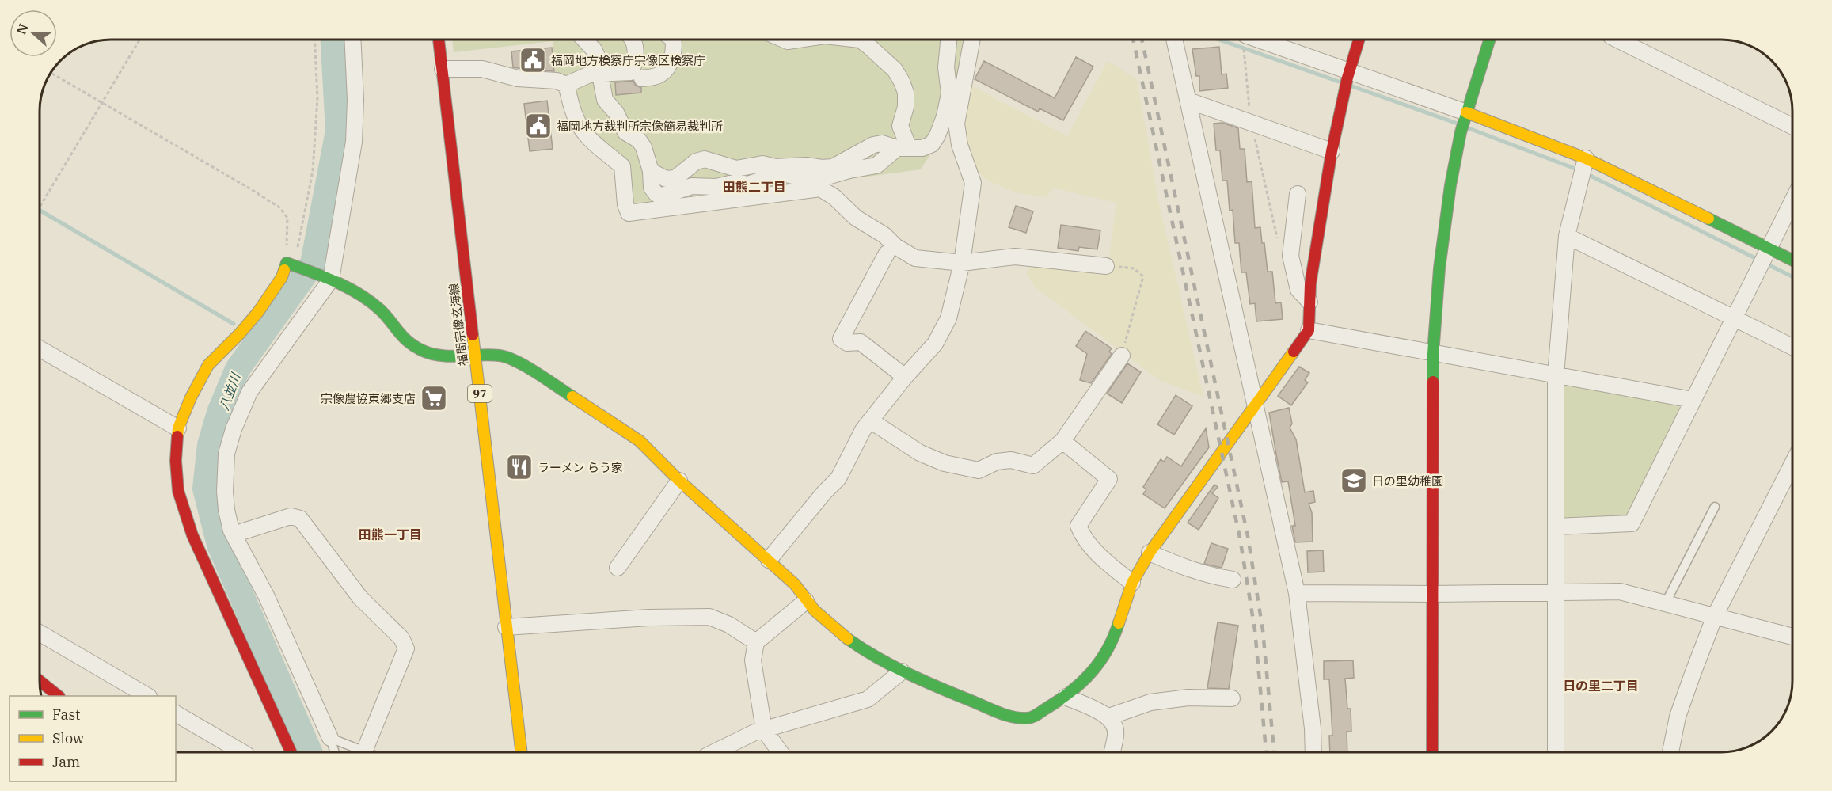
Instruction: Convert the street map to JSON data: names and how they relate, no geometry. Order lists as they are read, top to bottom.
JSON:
{
  "streets": {
    "street": ["福間宗像玄海線", "97"]
  },
  "districts": ["田熊二丁目", "田熊一丁目", "日の里二丁目"],
  "water": ["八並川"],
  "places": {
    "public building": ["福岡地方検察庁宗像区検察庁", "福岡地方裁判所宗像簡易裁判所"],
    "supermarket": ["宗像農協東郷支店"],
    "restaurant": ["ラーメン らう家"],
    "school or university": ["日の里幼稚園"]
  },
  "legend": ["Fast", "Slow", "Jam"],
  "north": "left"
}
